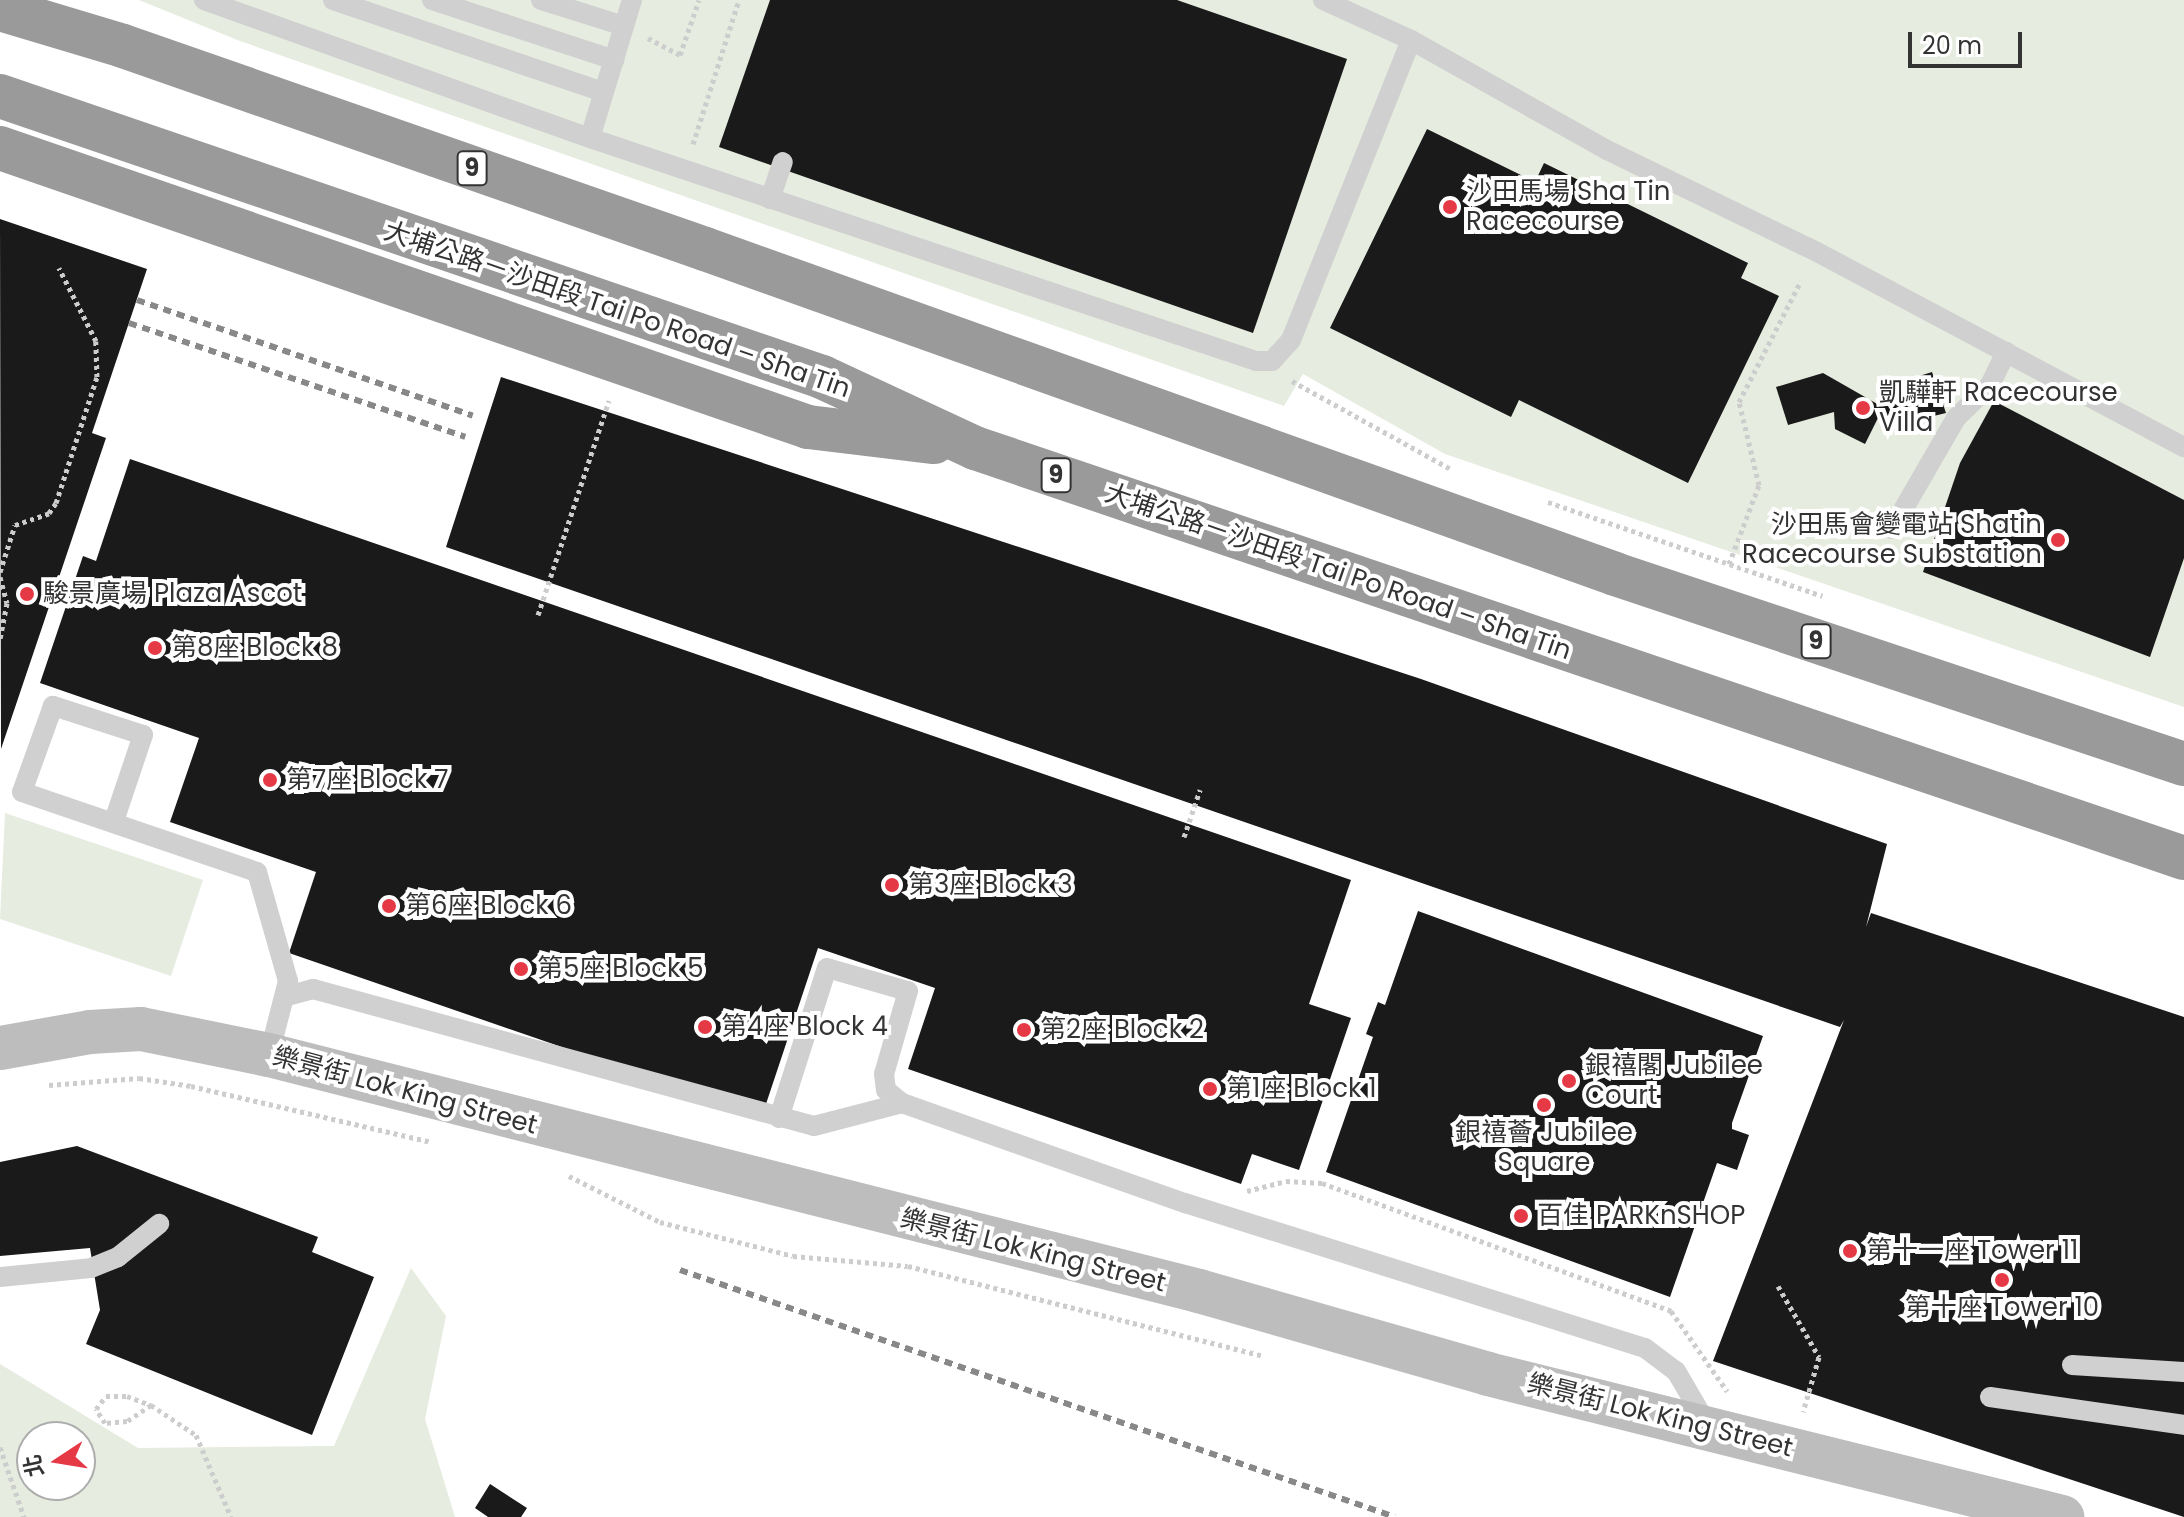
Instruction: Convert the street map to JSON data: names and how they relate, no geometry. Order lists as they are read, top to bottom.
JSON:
{
  "streets": {
    "highway": ["9", "大埔公路－沙田段 Tai Po Road – Sha Tin"],
    "street": ["樂景街 Lok King Street"]
  },
  "places": [
    "沙田馬場 Sha Tin Racecourse",
    "凱驊軒 Racecourse Villa",
    "沙田馬會變電站 Shatin Racecourse Substation",
    "駿景廣場 Plaza Ascot",
    "第8座 Block 8",
    "第7座 Block 7",
    "第3座 Block 3",
    "第6座 Block 6",
    "第5座 Block 5",
    "第4座 Block 4",
    "第2座 Block 2",
    "銀禧閣 Jubilee Court",
    "第1座 Block 1",
    "銀禧薈 Jubilee Square",
    "百佳 PARKnSHOP",
    "第十一座 Tower 11",
    "第十座 Tower 10"
  ],
  "scale_bar": "20 m",
  "north": "left"
}
